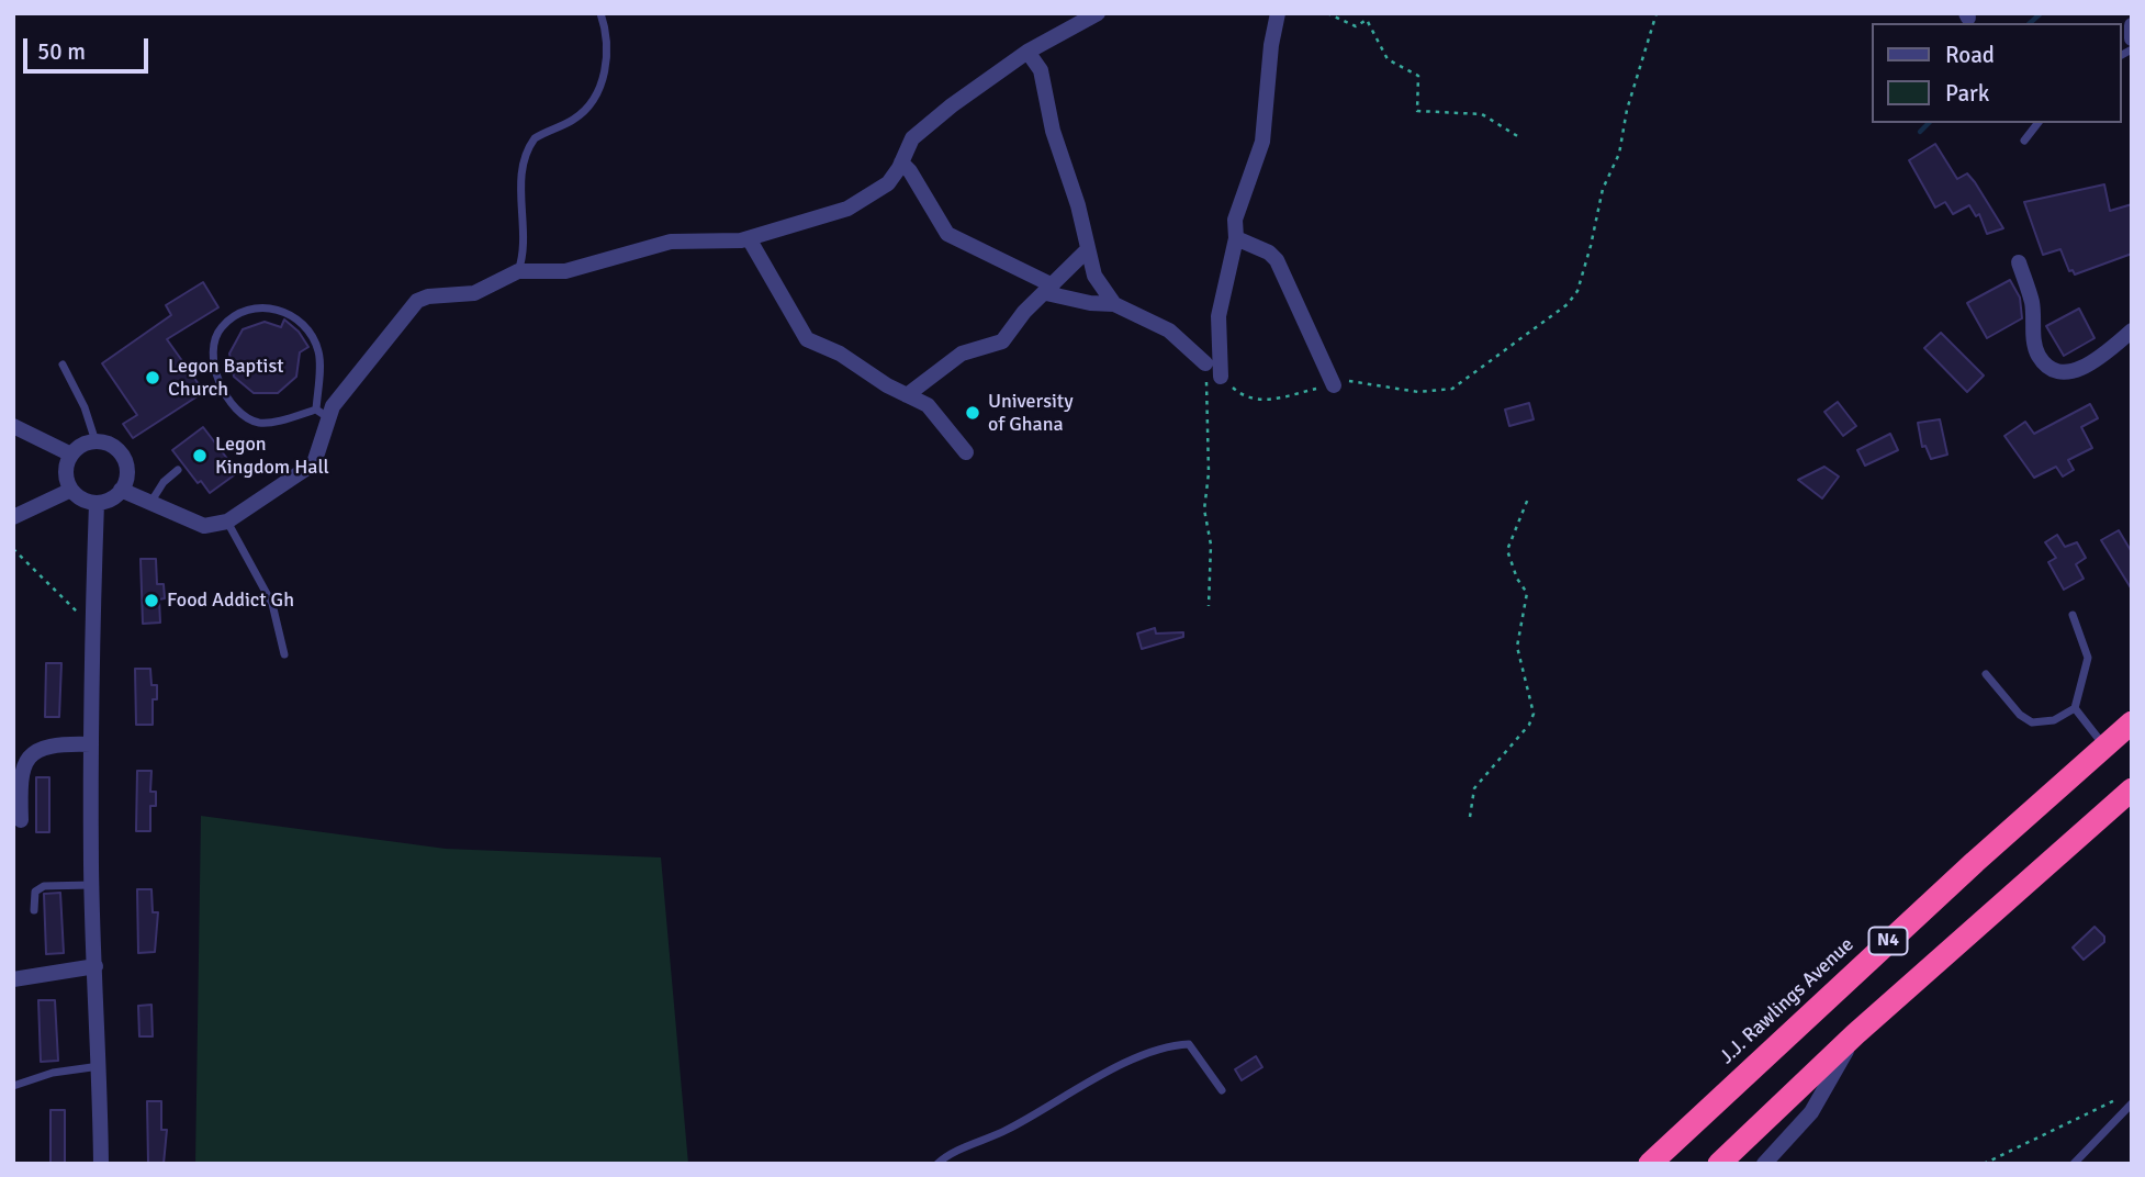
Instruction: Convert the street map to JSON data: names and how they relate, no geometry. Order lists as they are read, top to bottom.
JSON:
{
  "streets": {
    "highway": ["N4", "J.J. Rawlings Avenue"]
  },
  "places": [
    "Legon Baptist Church",
    "University of Ghana",
    "Legon Kingdom Hall",
    "Food Addict Gh"
  ],
  "legend": ["Road", "Park"],
  "scale_bar": "50 m"
}
